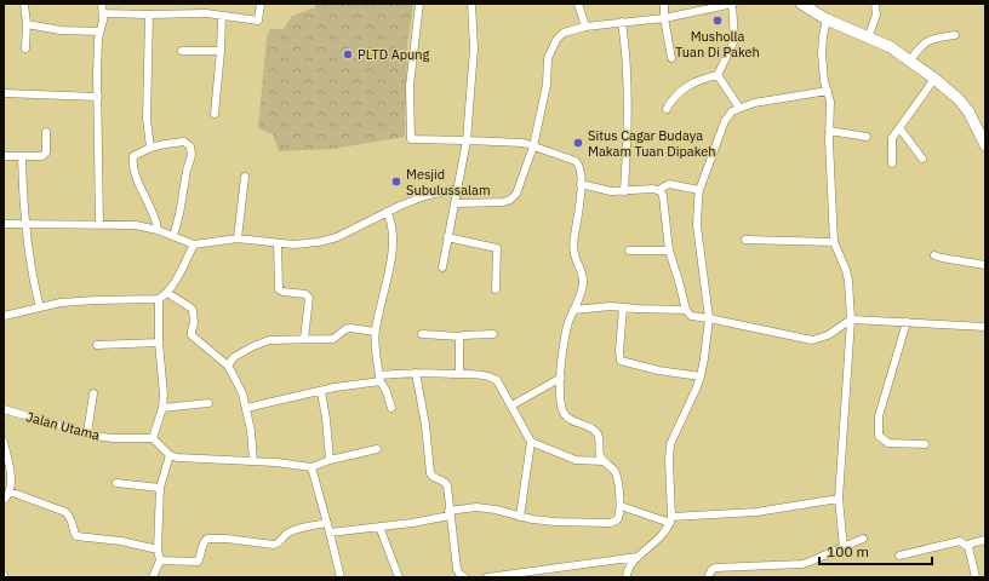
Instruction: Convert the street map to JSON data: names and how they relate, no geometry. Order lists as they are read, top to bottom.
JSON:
{
  "streets": {
    "street": ["Jalan Utama"]
  },
  "places": [
    "Musholla Tuan Di Pakeh",
    "PLTD Apung",
    "Situs Cagar Budaya Makam Tuan Dipakeh",
    "Mesjid Subulussalam"
  ],
  "scale_bar": "100 m"
}
